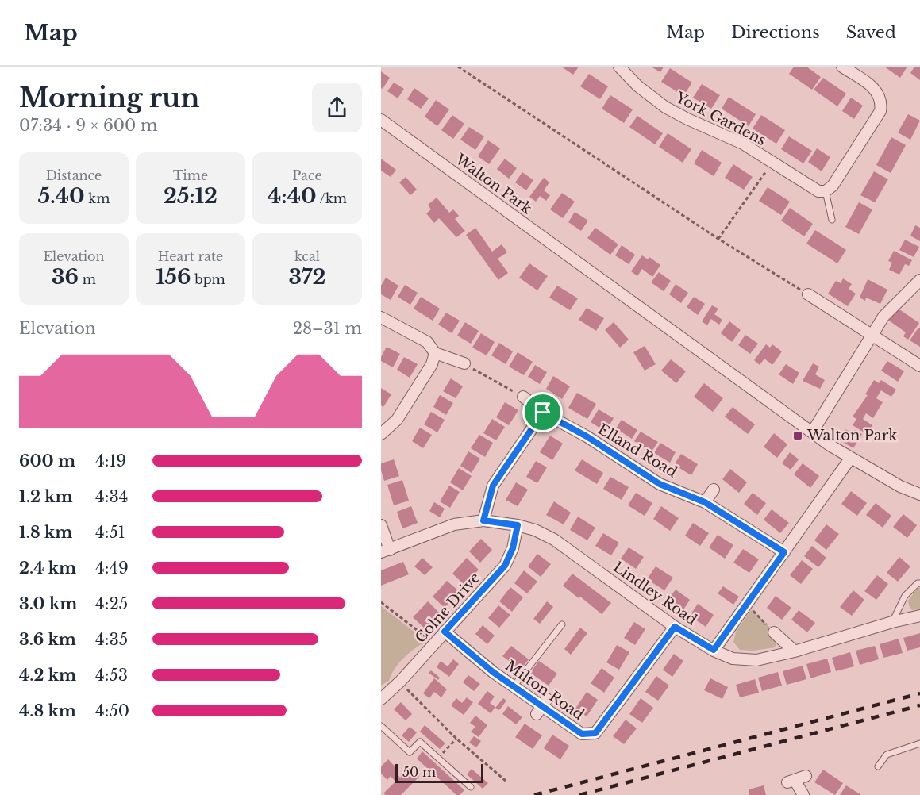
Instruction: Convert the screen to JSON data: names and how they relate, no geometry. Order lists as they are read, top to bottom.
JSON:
{
  "streets": {
    "street": [
      "York Gardens",
      "Walton Park",
      "Elland Road",
      "Lindley Road",
      "Colne Drive",
      "Milton Road"
    ]
  },
  "crossings": [
    ["Lindley Road", "Colne Drive"],
    ["Lindley Road", "Milton Road"],
    ["Colne Drive", "Milton Road"]
  ],
  "places": {
    "transit": ["Walton Park"]
  },
  "scale_bar": "50 m",
  "page": {
    "header": "Map",
    "nav": ["Map", "Directions", "Saved"],
    "heading": ["Morning run", "07:34 · 9 × 600 m"],
    "stats": [
      ["Distance", "5.40 km"],
      ["Time", "25:12"],
      ["Pace", "4:40 /km"],
      ["Elevation", "36 m"],
      ["Heart rate", "156 bpm"],
      ["kcal", "372"]
    ],
    "chart": ["Elevation", "28–31 m"],
    "list": [
      {
        "name": "600 m",
        "note": "4:19"
      },
      {
        "name": "1.2 km",
        "note": "4:34"
      },
      {
        "name": "1.8 km",
        "note": "4:51"
      },
      {
        "name": "2.4 km",
        "note": "4:49"
      },
      {
        "name": "3.0 km",
        "note": "4:25"
      },
      {
        "name": "3.6 km",
        "note": "4:35"
      },
      {
        "name": "4.2 km",
        "note": "4:53"
      },
      {
        "name": "4.8 km",
        "note": "4:50"
      }
    ],
    "scale": "50 m"
  }
}
